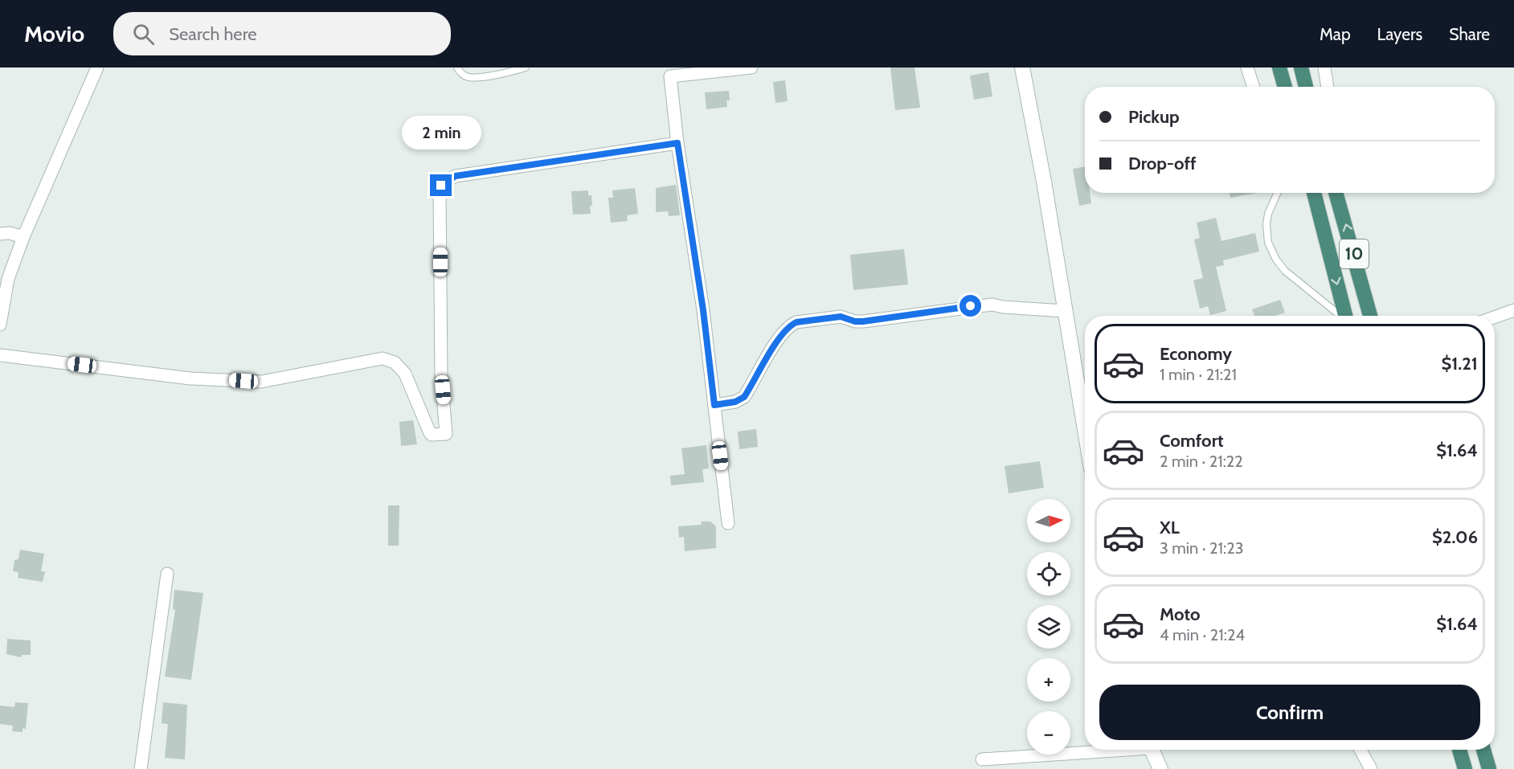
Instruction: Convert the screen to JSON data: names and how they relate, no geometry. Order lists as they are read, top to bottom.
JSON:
{
  "streets": {
    "highway": ["10"]
  },
  "north": "right",
  "page": {
    "header": "Movio",
    "search": "Search here",
    "nav": ["Map", "Layers", "Share"],
    "banner": ["Pickup", "Drop-off"],
    "bubble": "2 min",
    "list": [
      {
        "name": "Economy",
        "note": "1 min · 21:21",
        "value": "$1.21"
      },
      {
        "name": "Comfort",
        "note": "2 min · 21:22",
        "value": "$1.64"
      },
      {
        "name": "XL",
        "note": "3 min · 21:23",
        "value": "$2.06"
      },
      {
        "name": "Moto",
        "note": "4 min · 21:24",
        "value": "$1.64"
      }
    ],
    "map_buttons": ["+", "−"],
    "buttons": "Confirm"
  }
}
